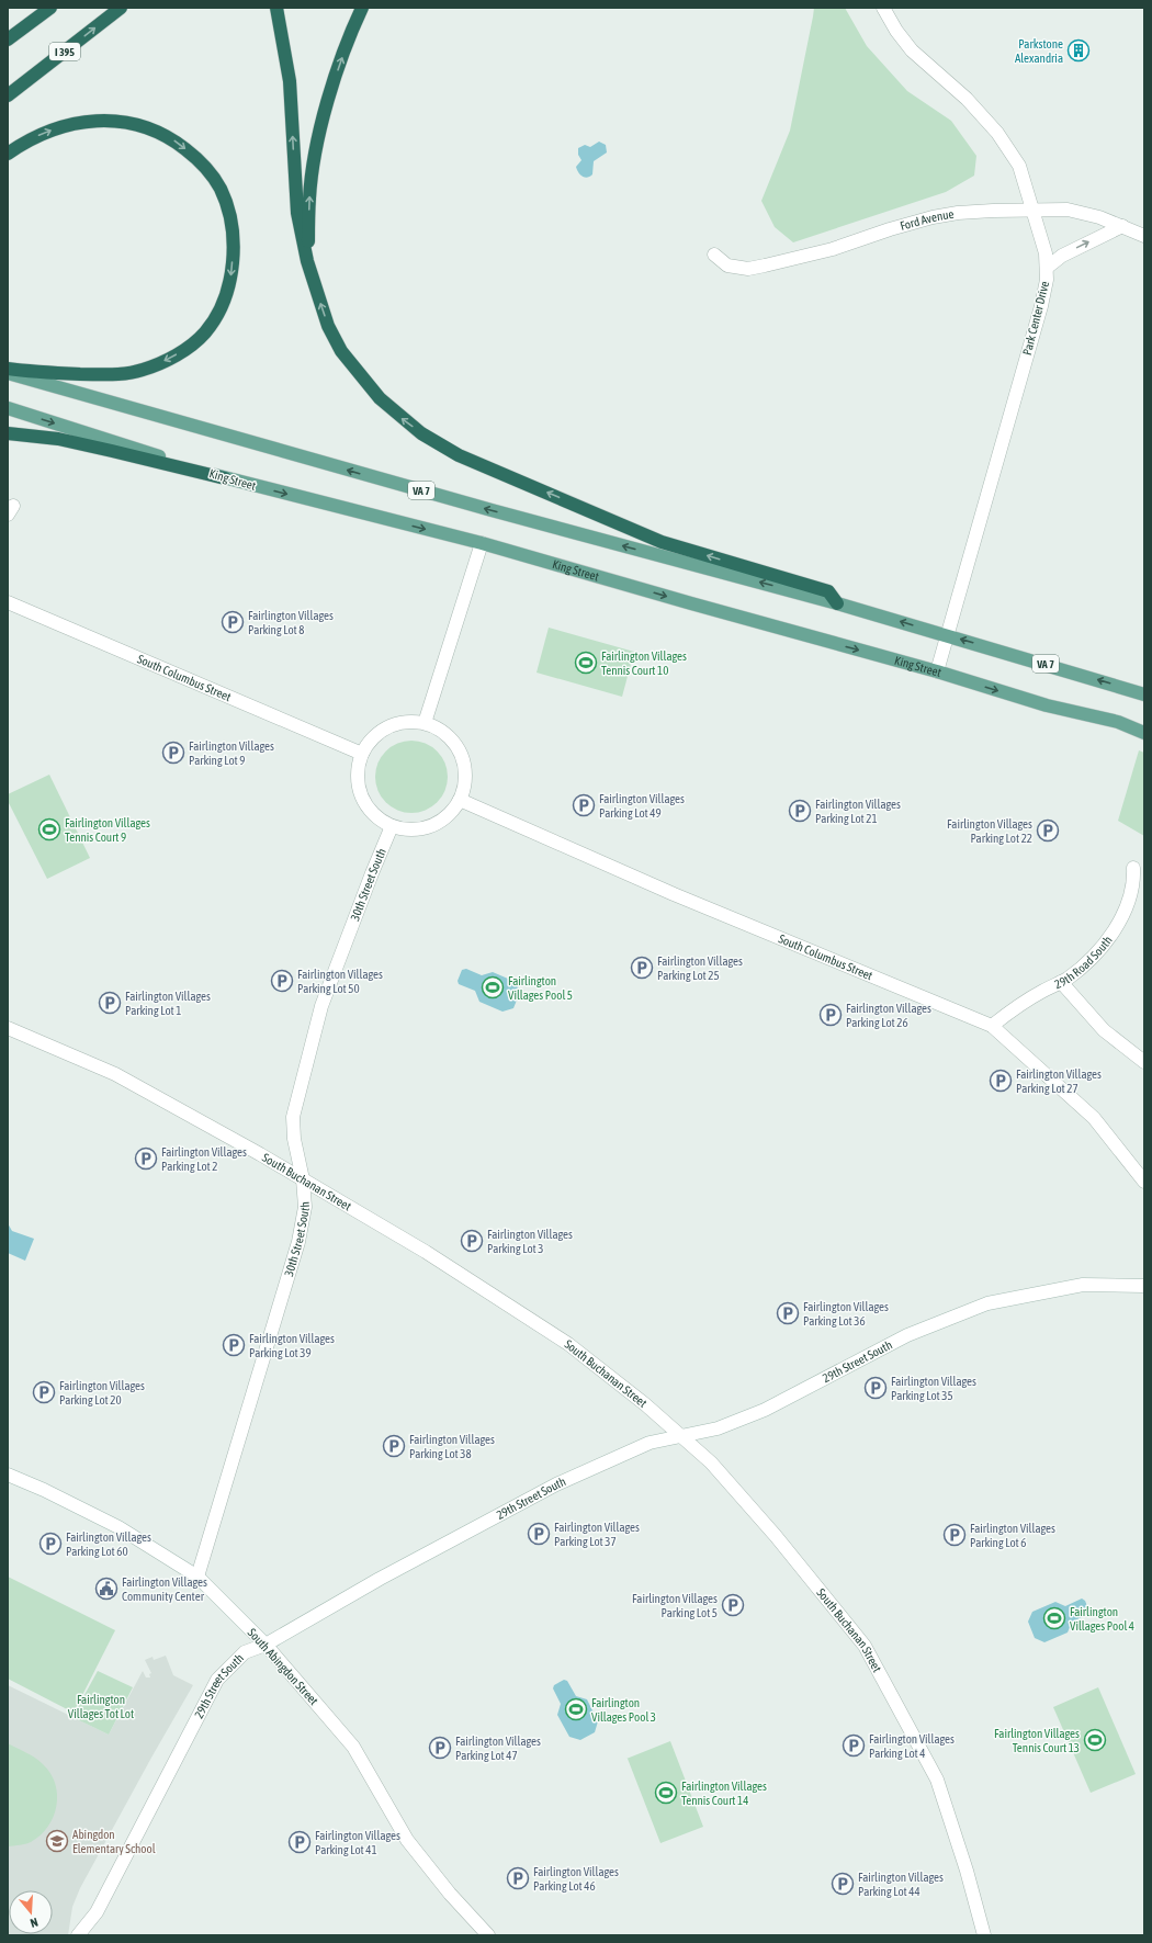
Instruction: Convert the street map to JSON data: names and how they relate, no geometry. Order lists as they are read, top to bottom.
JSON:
{
  "streets": {
    "highway": ["I 395"],
    "main road": ["King Street", "VA 7"],
    "street": [
      "Ford Avenue",
      "Park Center Drive",
      "South Columbus Street",
      "30th Street South",
      "29th Road South",
      "South Buchanan Street",
      "29th Street South",
      "South Abingdon Street"
    ]
  },
  "crossings": [
    ["Ford Avenue", "Park Center Drive"],
    ["Park Center Drive", "King Street"],
    ["Park Center Drive", "VA 7"],
    ["South Columbus Street", "30th Street South"],
    ["South Columbus Street", "29th Road South"],
    ["30th Street South", "South Buchanan Street"],
    ["30th Street South", "South Abingdon Street"],
    ["South Buchanan Street", "29th Street South"],
    ["29th Street South", "South Abingdon Street"]
  ],
  "parks": ["Fairlington Villages Tot Lot"],
  "places": {
    "building": ["Parkstone Alexandria"],
    "parking": [
      "Fairlington Villages Parking Lot 8",
      "Fairlington Villages Parking Lot 9",
      "Fairlington Villages Parking Lot 49",
      "Fairlington Villages Parking Lot 21",
      "Fairlington Villages Parking Lot 22",
      "Fairlington Villages Parking Lot 25",
      "Fairlington Villages Parking Lot 50",
      "Fairlington Villages Parking Lot 1",
      "Fairlington Villages Parking Lot 26",
      "Fairlington Villages Parking Lot 27",
      "Fairlington Villages Parking Lot 2",
      "Fairlington Villages Parking Lot 3",
      "Fairlington Villages Parking Lot 36",
      "Fairlington Villages Parking Lot 39",
      "Fairlington Villages Parking Lot 35",
      "Fairlington Villages Parking Lot 20",
      "Fairlington Villages Parking Lot 38",
      "Fairlington Villages Parking Lot 37",
      "Fairlington Villages Parking Lot 6",
      "Fairlington Villages Parking Lot 60",
      "Fairlington Villages Parking Lot 5",
      "Fairlington Villages Parking Lot 4",
      "Fairlington Villages Parking Lot 47",
      "Fairlington Villages Parking Lot 41",
      "Fairlington Villages Parking Lot 46",
      "Fairlington Villages Parking Lot 44"
    ],
    "sports": [
      "Fairlington Villages Tennis Court 10",
      "Fairlington Villages Tennis Court 9",
      "Fairlington Villages Pool 5",
      "Fairlington Villages Pool 4",
      "Fairlington Villages Pool 3",
      "Fairlington Villages Tennis Court 13",
      "Fairlington Villages Tennis Court 14"
    ],
    "public building": ["Fairlington Villages Community Center"],
    "school or university": ["Abingdon Elementary School"]
  },
  "north": "bottom"
}
